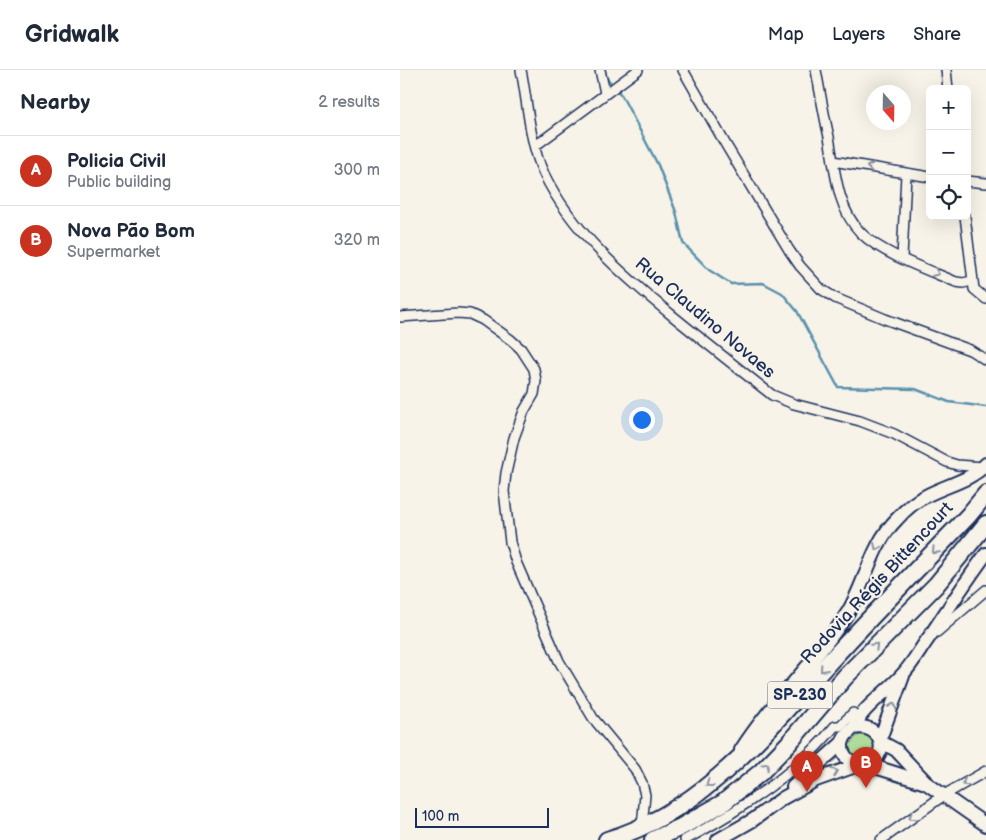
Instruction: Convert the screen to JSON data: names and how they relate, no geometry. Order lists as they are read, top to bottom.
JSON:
{
  "streets": {
    "highway": ["Rodovia Régis Bittencourt", "SP-230"],
    "street": ["Rua Claudino Novaes"]
  },
  "scale_bar": "100 m",
  "north": "bottom",
  "page": {
    "header": "Gridwalk",
    "nav": ["Map", "Layers", "Share"],
    "heading": ["Nearby", "2 results"],
    "map_buttons": ["+", "−"],
    "list": [
      {
        "mark": "A",
        "name": "Policia Civil",
        "note": "Public building",
        "value": "300 m"
      },
      {
        "mark": "B",
        "name": "Nova Pão Bom",
        "note": "Supermarket",
        "value": "320 m"
      }
    ],
    "pins": ["B", "A"],
    "scale": "100 m"
  }
}
